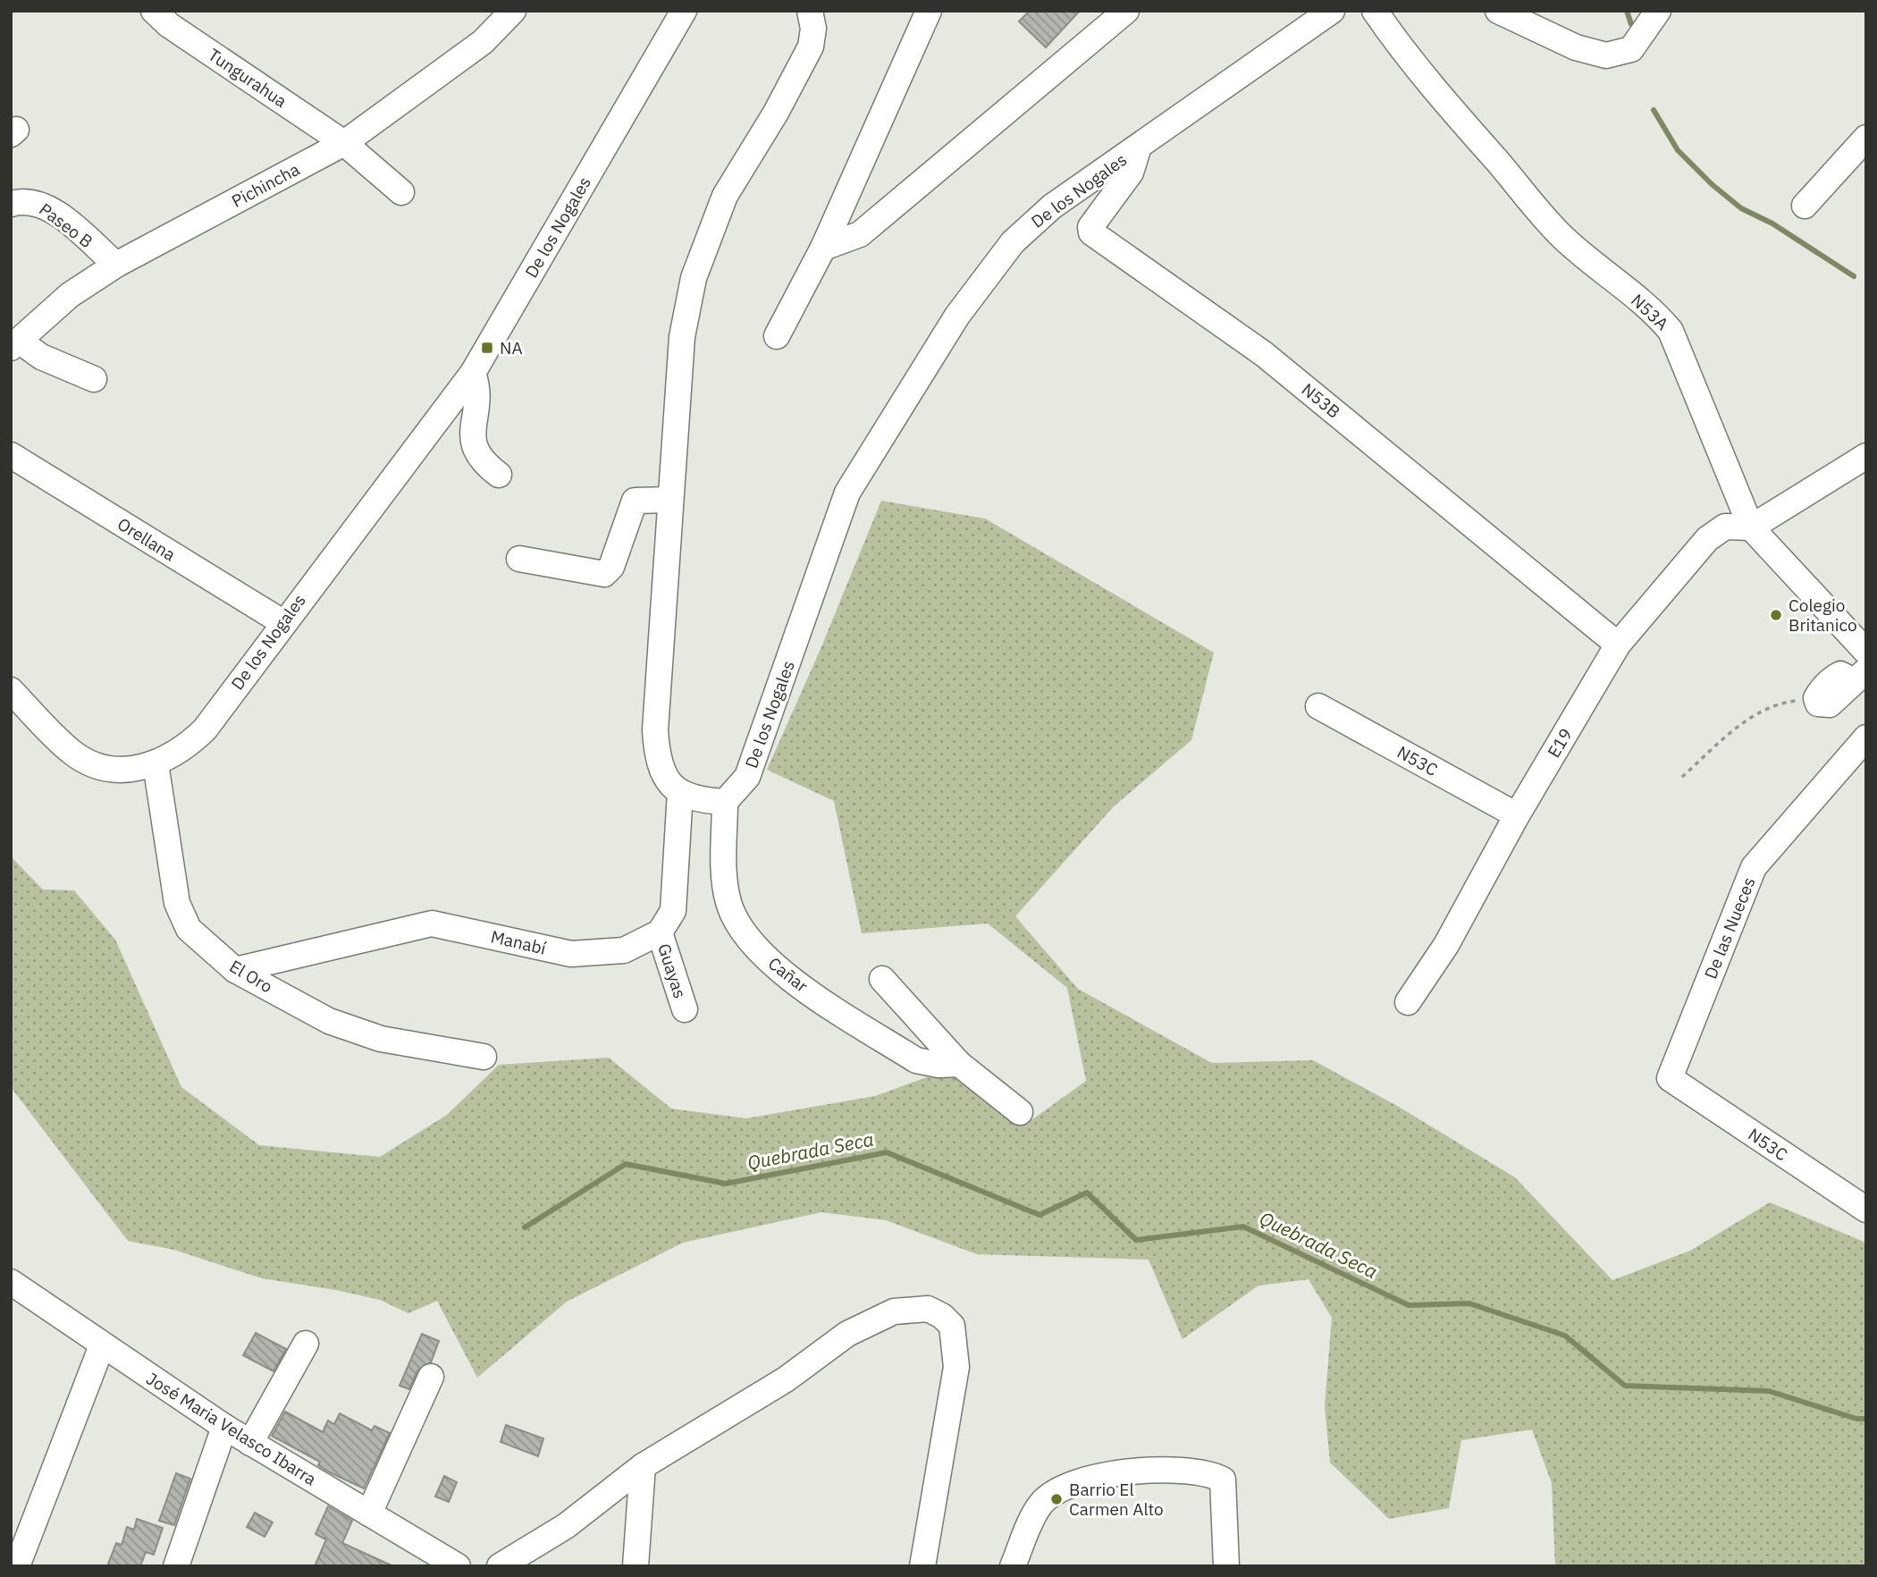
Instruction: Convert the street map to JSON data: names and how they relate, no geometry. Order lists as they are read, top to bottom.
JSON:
{
  "streets": {
    "street": [
      "Tungurahua",
      "Pichincha",
      "De los Nogales",
      "Paseo B",
      "N53A",
      "N53B",
      "Orellana",
      "E19",
      "N53C",
      "De las Nueces",
      "Manabí",
      "Guayas",
      "Cañar",
      "El Oro",
      "José Maria Velasco Ibarra"
    ]
  },
  "crossings": [
    ["Tungurahua", "Pichincha"],
    ["Pichincha", "Paseo B"],
    ["De los Nogales", "N53B"],
    ["De los Nogales", "Orellana"],
    ["De los Nogales", "Cañar"],
    ["De los Nogales", "El Oro"],
    ["N53A", "E19"],
    ["N53B", "E19"],
    ["E19", "N53C"],
    ["N53C", "De las Nueces"],
    ["Manabí", "Guayas"],
    ["Manabí", "El Oro"]
  ],
  "water": ["Quebrada Seca"],
  "places": {
    "transit": ["NA"],
    "other": ["Colegio Britanico", "Barrio El Carmen Alto"]
  }
}
